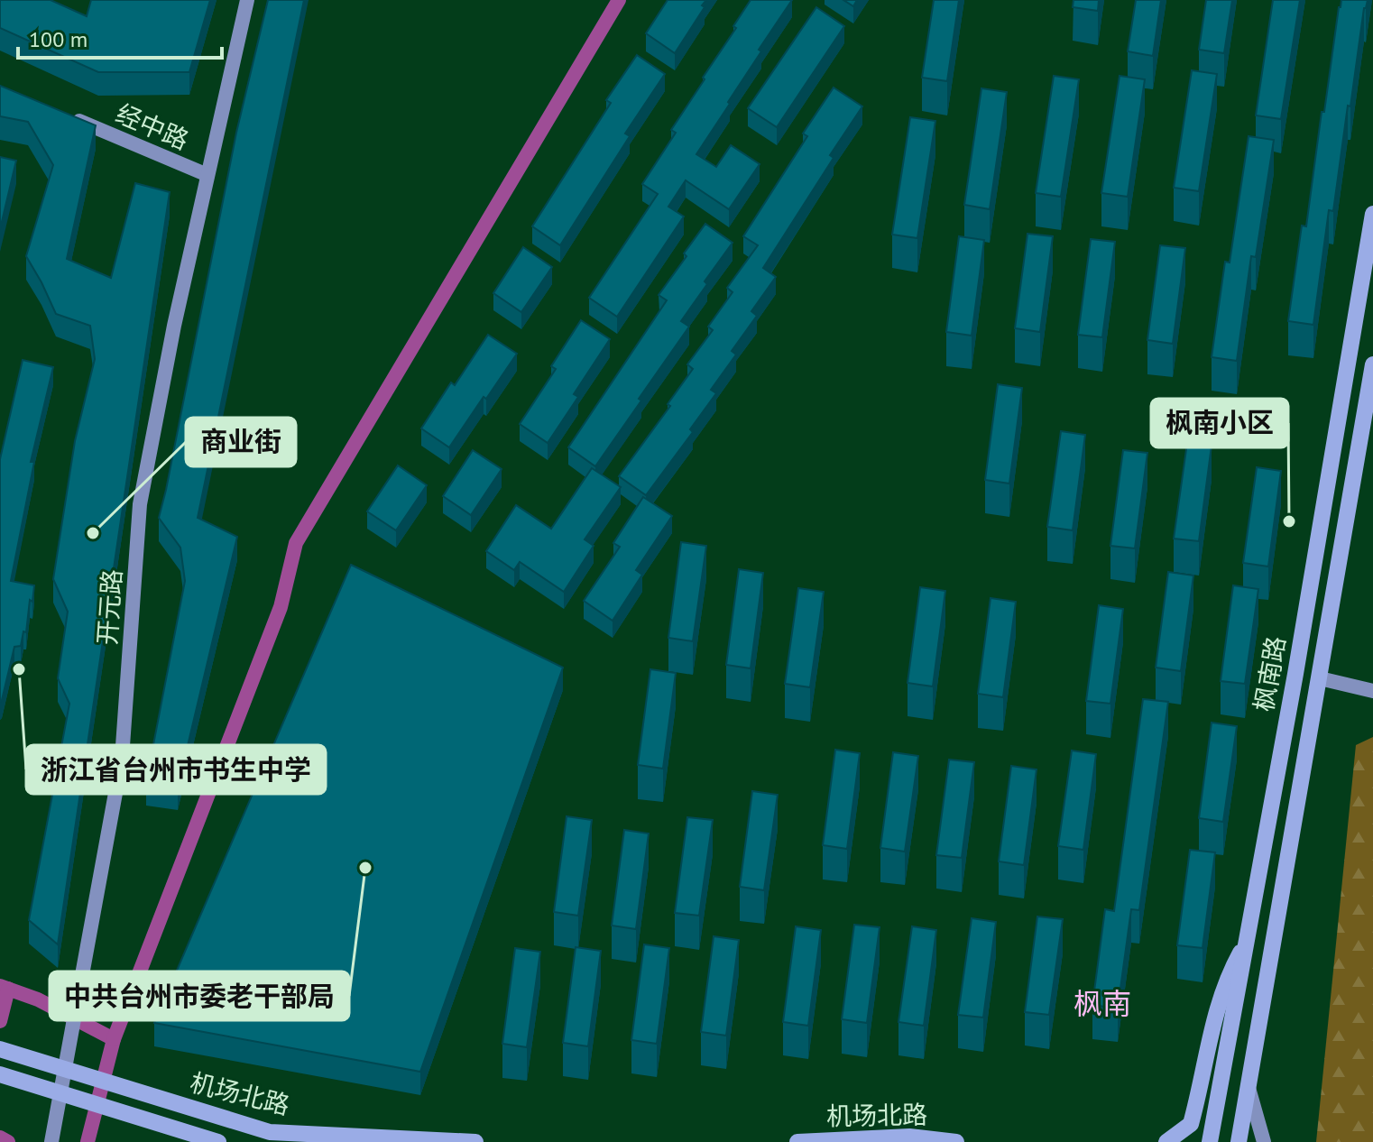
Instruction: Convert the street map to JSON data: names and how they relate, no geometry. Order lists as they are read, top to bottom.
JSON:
{
  "streets": {
    "main road": [
      "经中路",
      "开元路",
      "枫南路",
      "机场北路"
    ]
  },
  "crossings": [
    ["经中路", "开元路"],
    ["开元路", "机场北路"]
  ],
  "districts": ["枫南"],
  "places": [
    "枫南小区",
    "商业街",
    "浙江省台州市书生中学",
    "中共台州市委老干部局"
  ],
  "scale_bar": "100 m"
}
